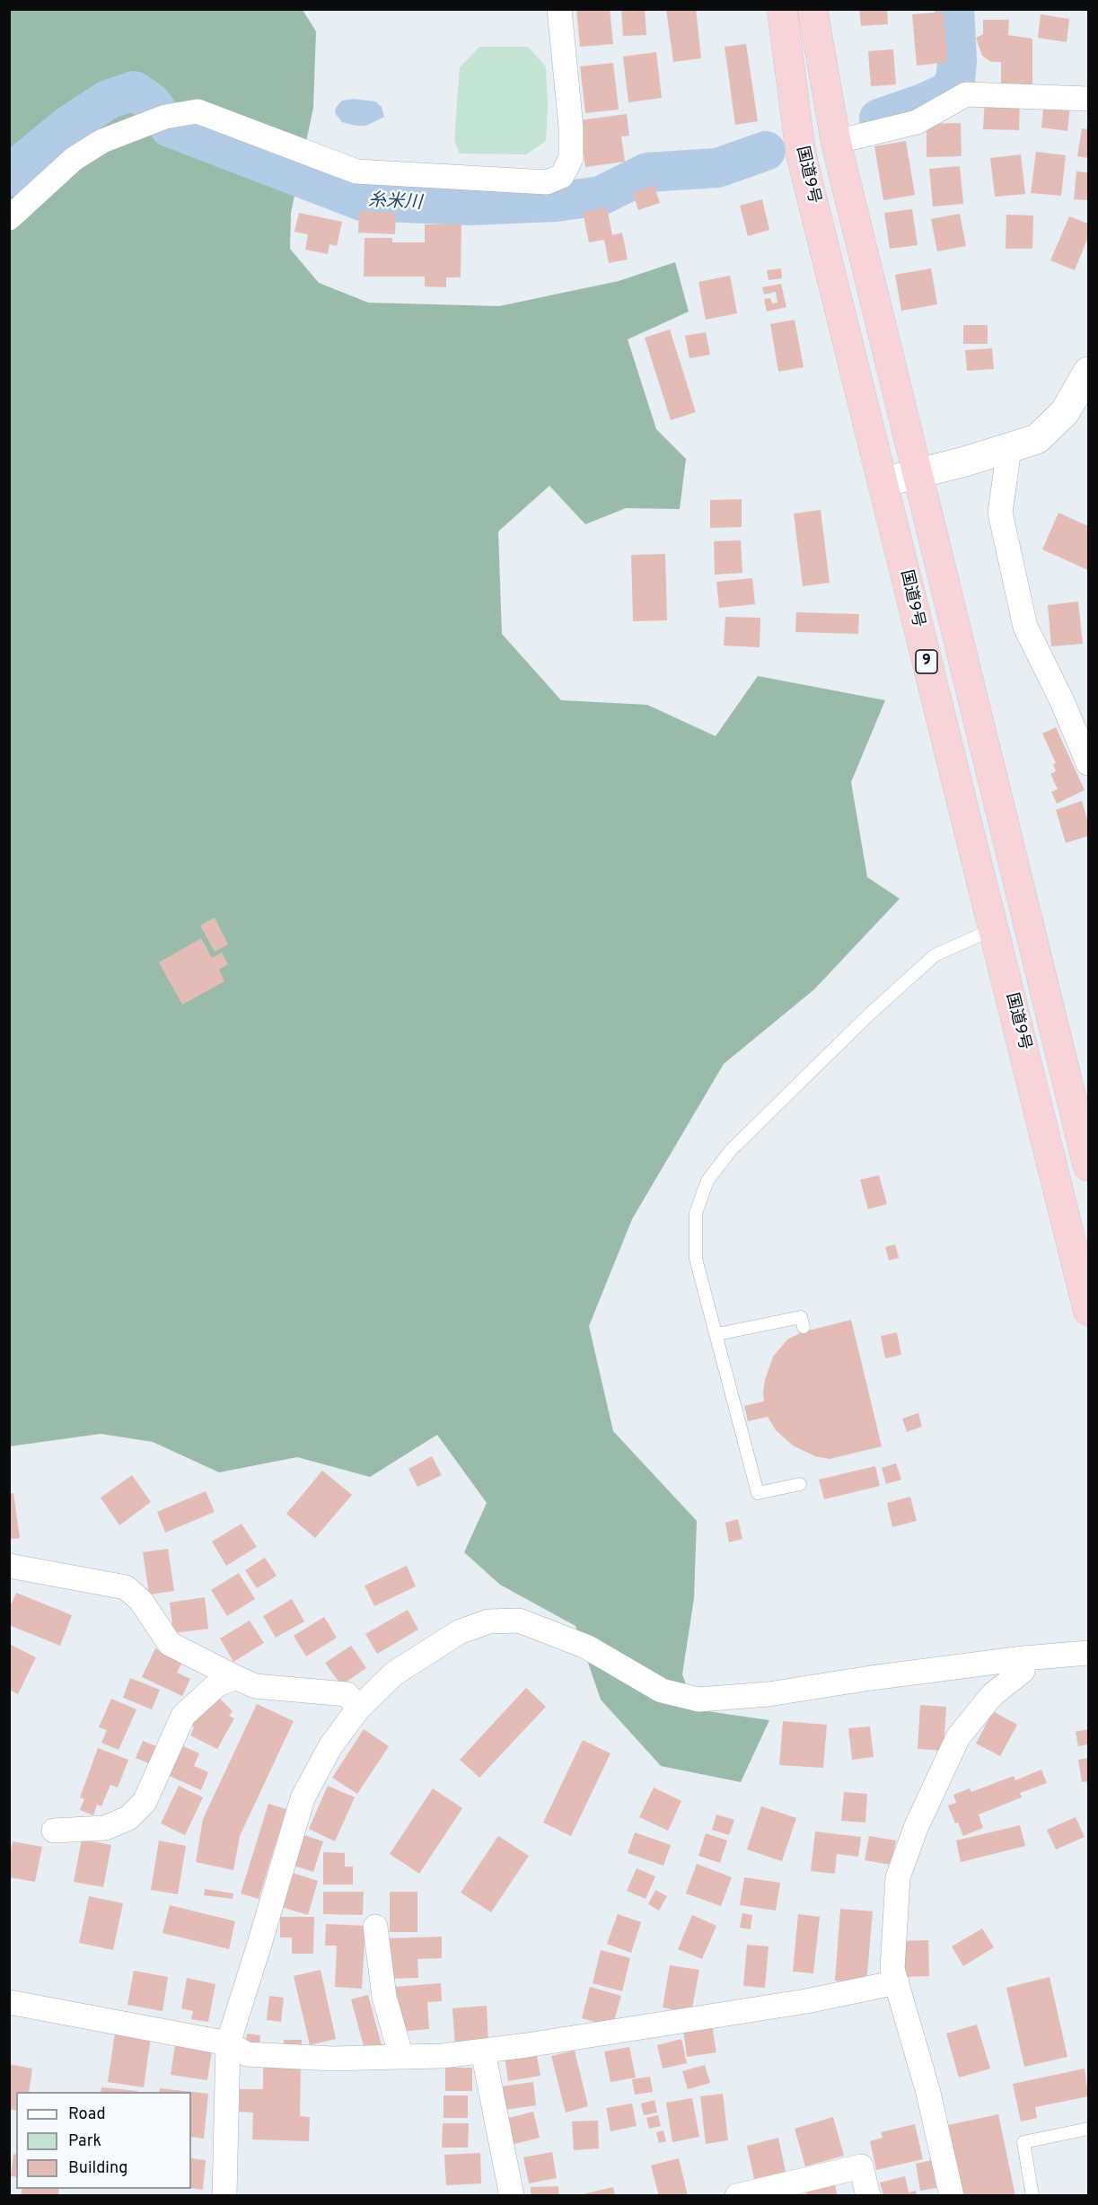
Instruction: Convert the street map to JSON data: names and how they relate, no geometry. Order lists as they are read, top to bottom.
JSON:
{
  "streets": {
    "highway": ["国道9号", "9"]
  },
  "water": ["糸米川"],
  "legend": ["Road", "Park", "Building"]
}
